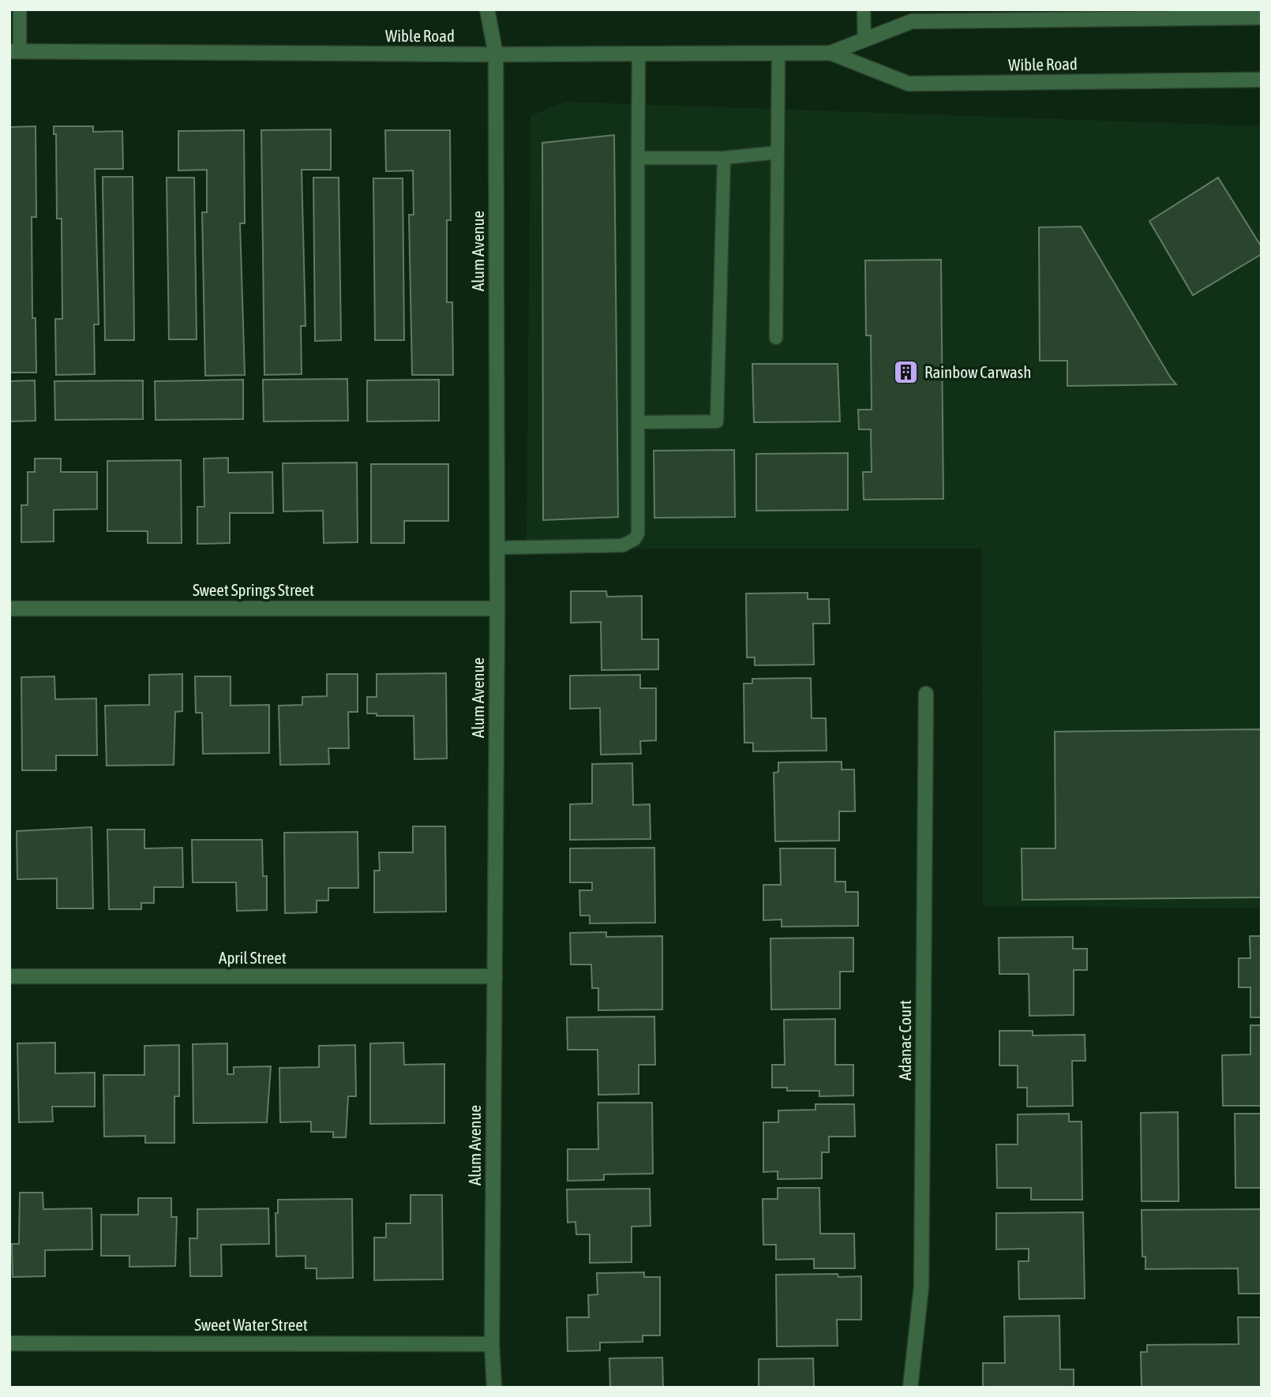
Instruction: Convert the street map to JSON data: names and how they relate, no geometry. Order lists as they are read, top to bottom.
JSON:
{
  "streets": {
    "street": [
      "Wible Road",
      "Alum Avenue",
      "Sweet Springs Street",
      "April Street",
      "Adanac Court",
      "Sweet Water Street"
    ]
  },
  "crossings": [
    ["Wible Road", "Alum Avenue"],
    ["Alum Avenue", "Sweet Springs Street"],
    ["Alum Avenue", "April Street"],
    ["Alum Avenue", "Sweet Water Street"]
  ],
  "places": {
    "building": ["Rainbow Carwash"]
  }
}
